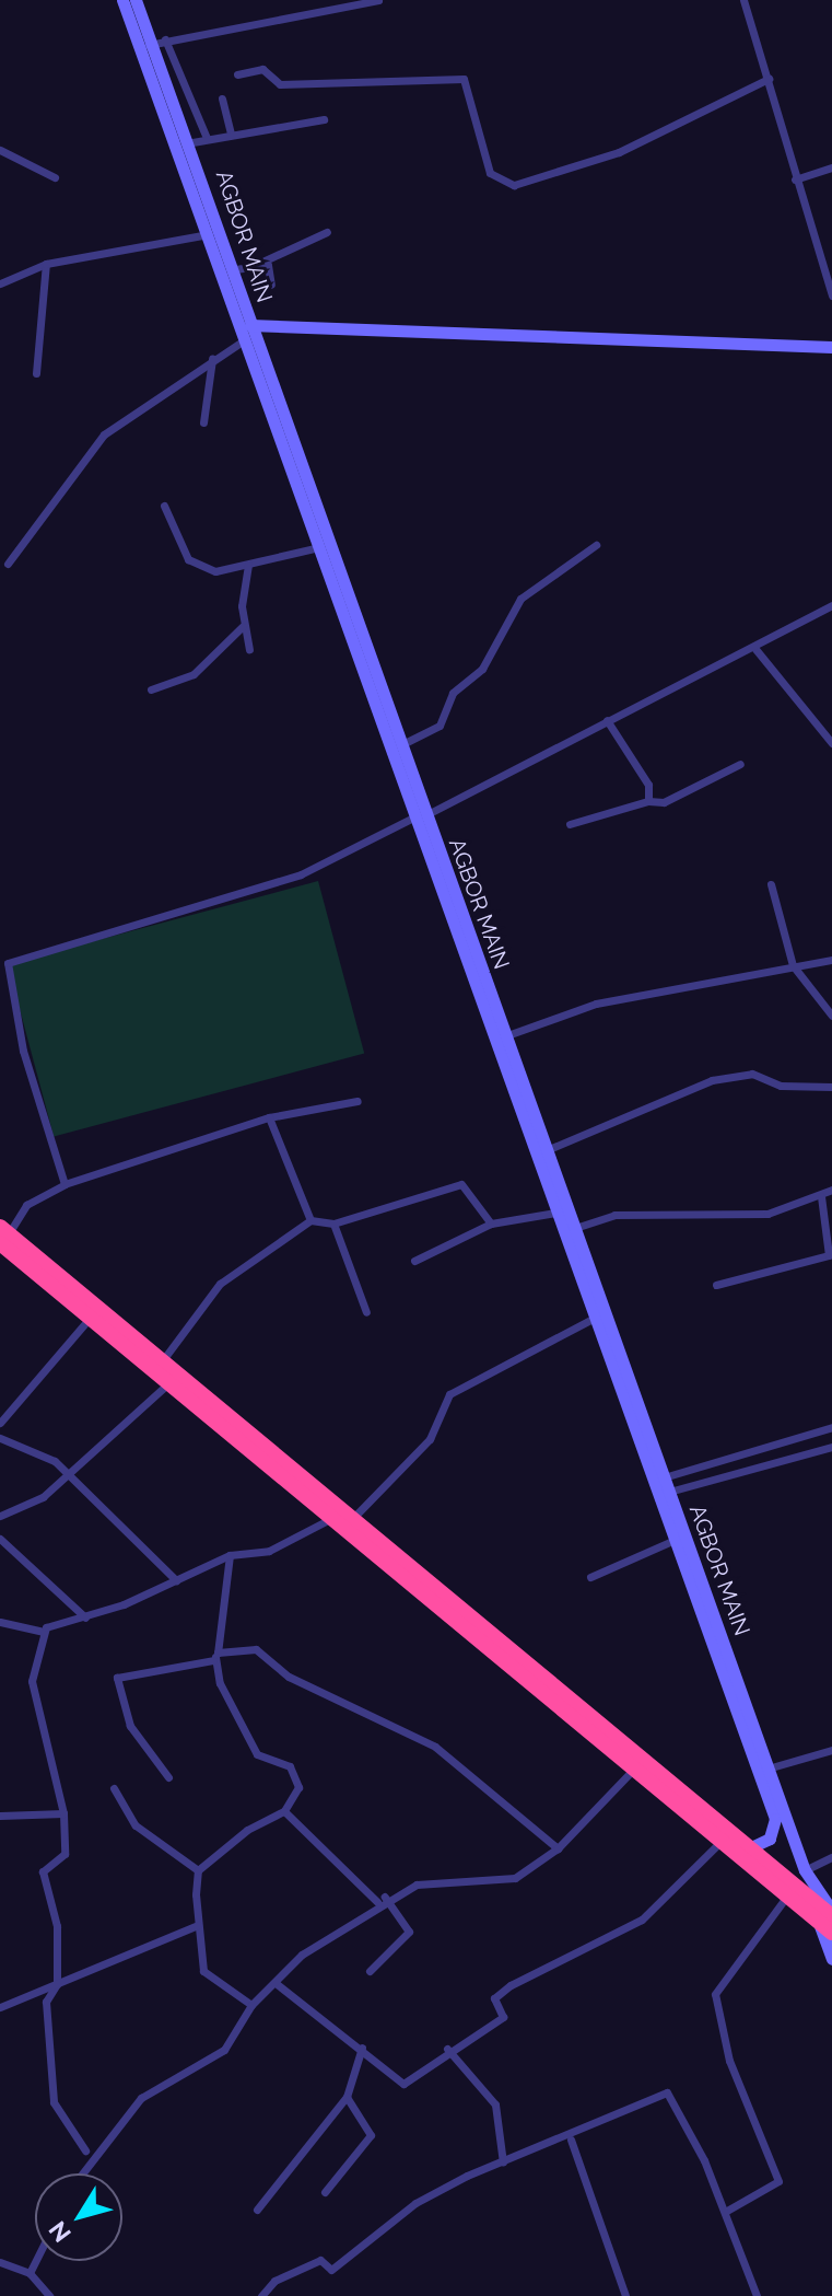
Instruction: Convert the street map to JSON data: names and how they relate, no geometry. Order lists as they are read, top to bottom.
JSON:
{
  "streets": {
    "main road": ["AGBOR MAIN"]
  },
  "north": "bottom left"
}
